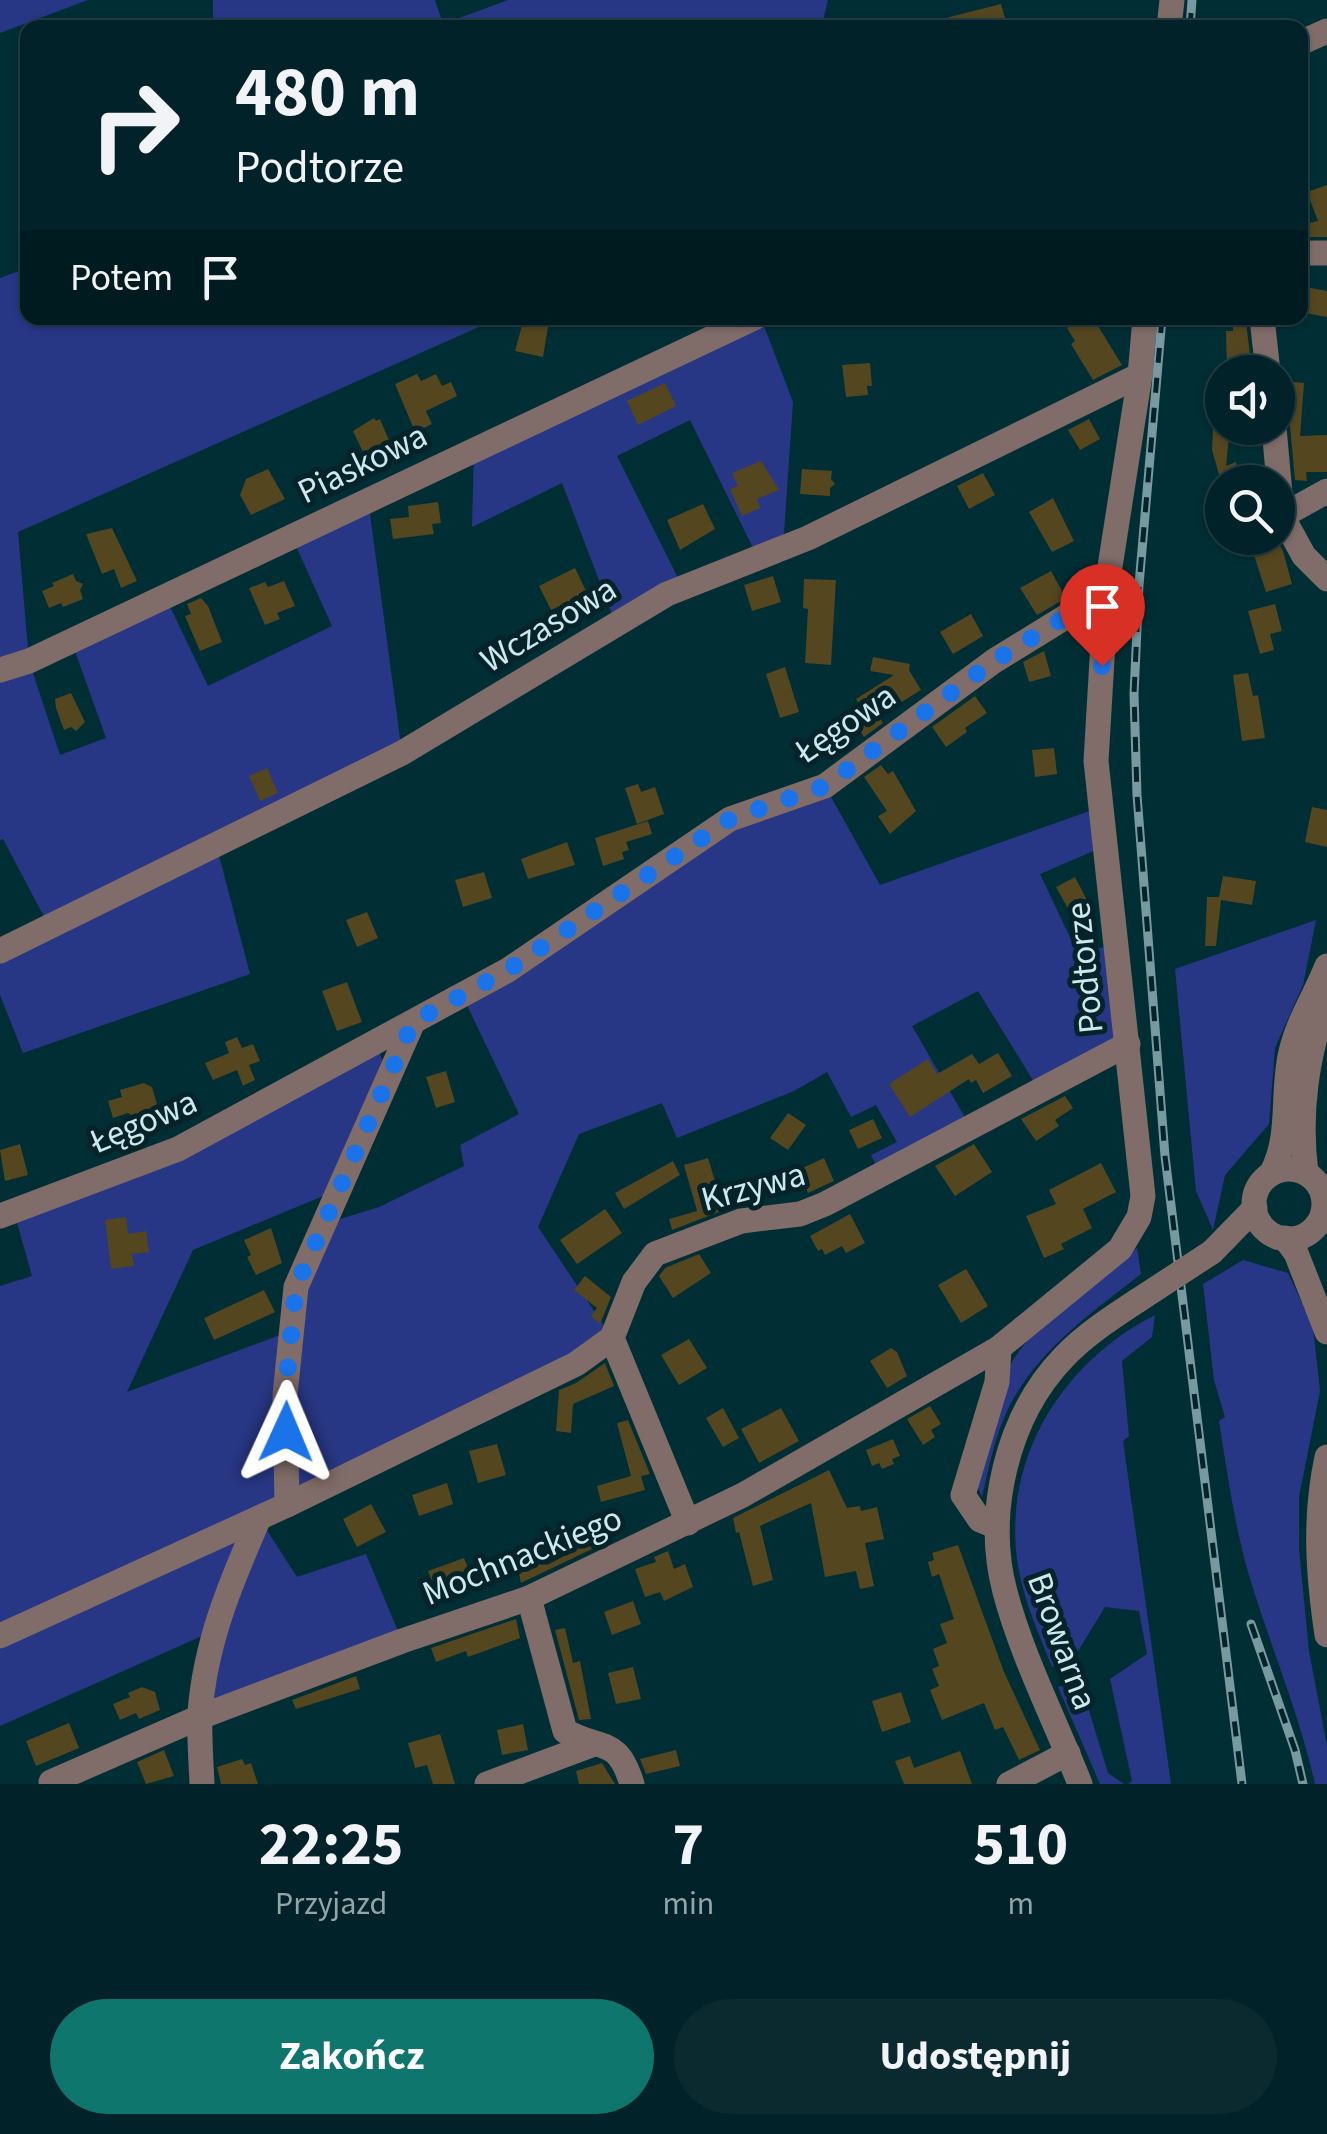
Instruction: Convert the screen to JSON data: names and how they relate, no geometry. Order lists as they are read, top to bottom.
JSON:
{
  "streets": {
    "street": [
      "Piaskowa",
      "Wczasowa",
      "Łęgowa",
      "Podtorze",
      "Krzywa",
      "Mochnackiego",
      "Browarna"
    ]
  },
  "crossings": [
    ["Wczasowa", "Podtorze"],
    ["Łęgowa", "Podtorze"],
    ["Podtorze", "Krzywa"],
    ["Podtorze", "Mochnackiego"]
  ],
  "page": {
    "turn": ["480 m", "Podtorze"],
    "then": "Potem",
    "eta": [
      "22:25",
      "Przyjazd",
      "7",
      "min",
      "510",
      "m"
    ],
    "buttons": ["Zakończ", "Udostępnij"]
  }
}
